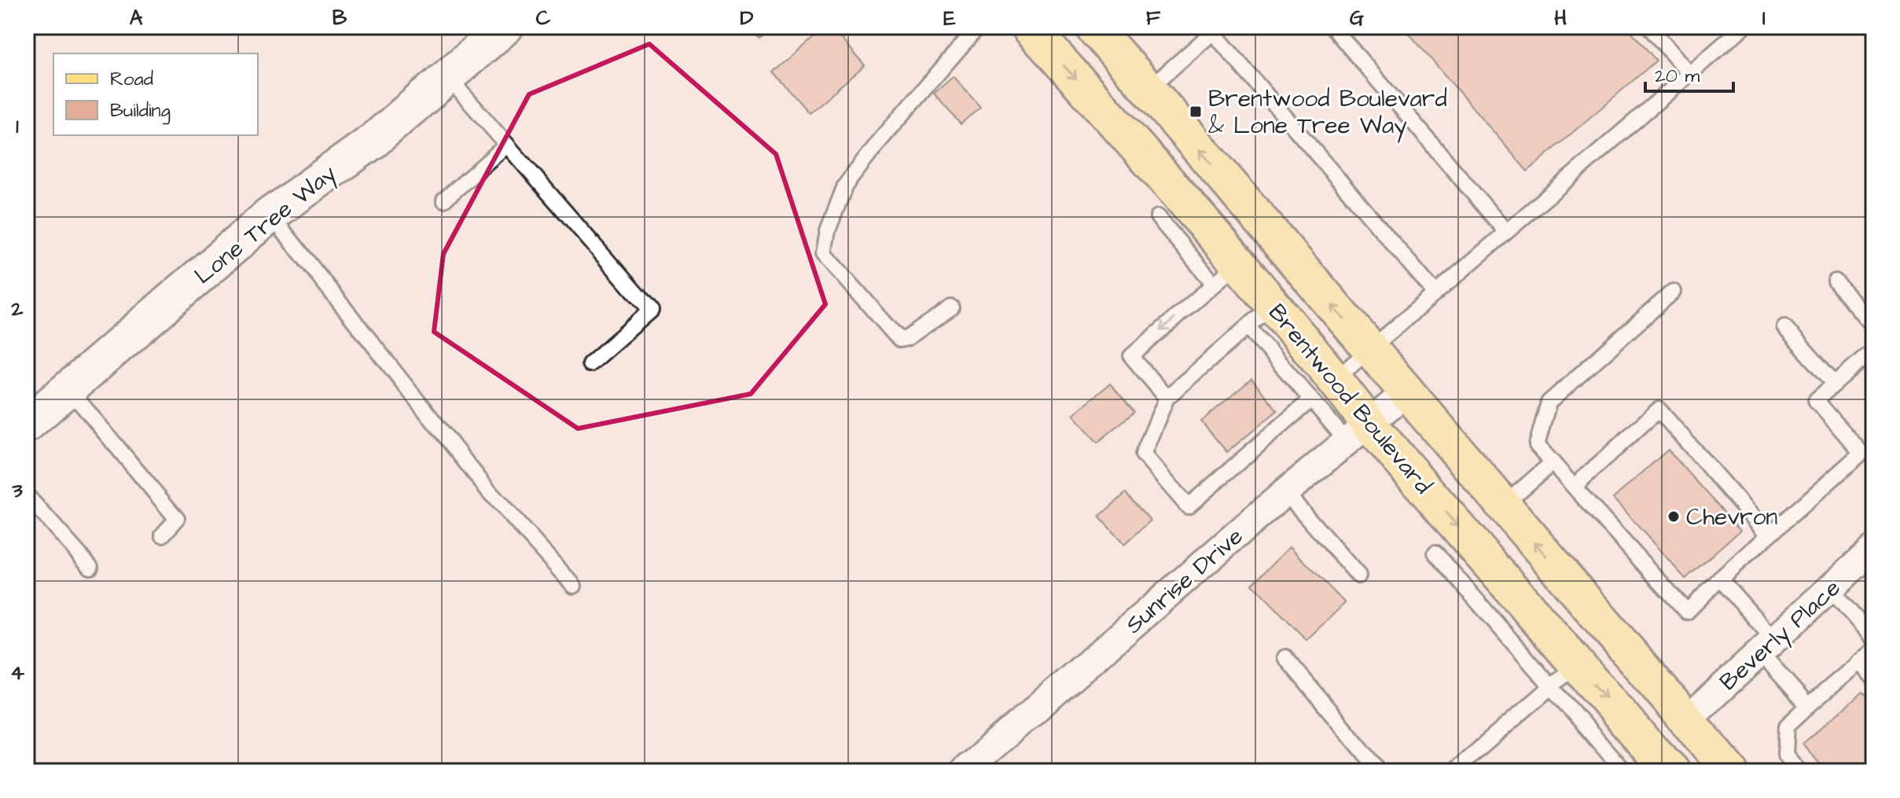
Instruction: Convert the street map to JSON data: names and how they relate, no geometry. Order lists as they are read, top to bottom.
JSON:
{
  "streets": {
    "main road": ["Lone Tree Way", "Brentwood Boulevard"],
    "street": ["Sunrise Drive", "Beverly Place"]
  },
  "crossings": [
    ["Brentwood Boulevard", "Sunrise Drive"],
    ["Brentwood Boulevard", "Beverly Place"]
  ],
  "places": {
    "transit": ["Brentwood Boulevard & Lone Tree Way"],
    "other": ["Chevron"]
  },
  "legend": ["Road", "Building"],
  "scale_bar": "20 m",
  "grid": {
    "columns": [
      "A",
      "B",
      "C",
      "D",
      "E",
      "F",
      "G",
      "H",
      "I"
    ],
    "rows": [
      "1",
      "2",
      "3",
      "4"
    ]
  }
}
